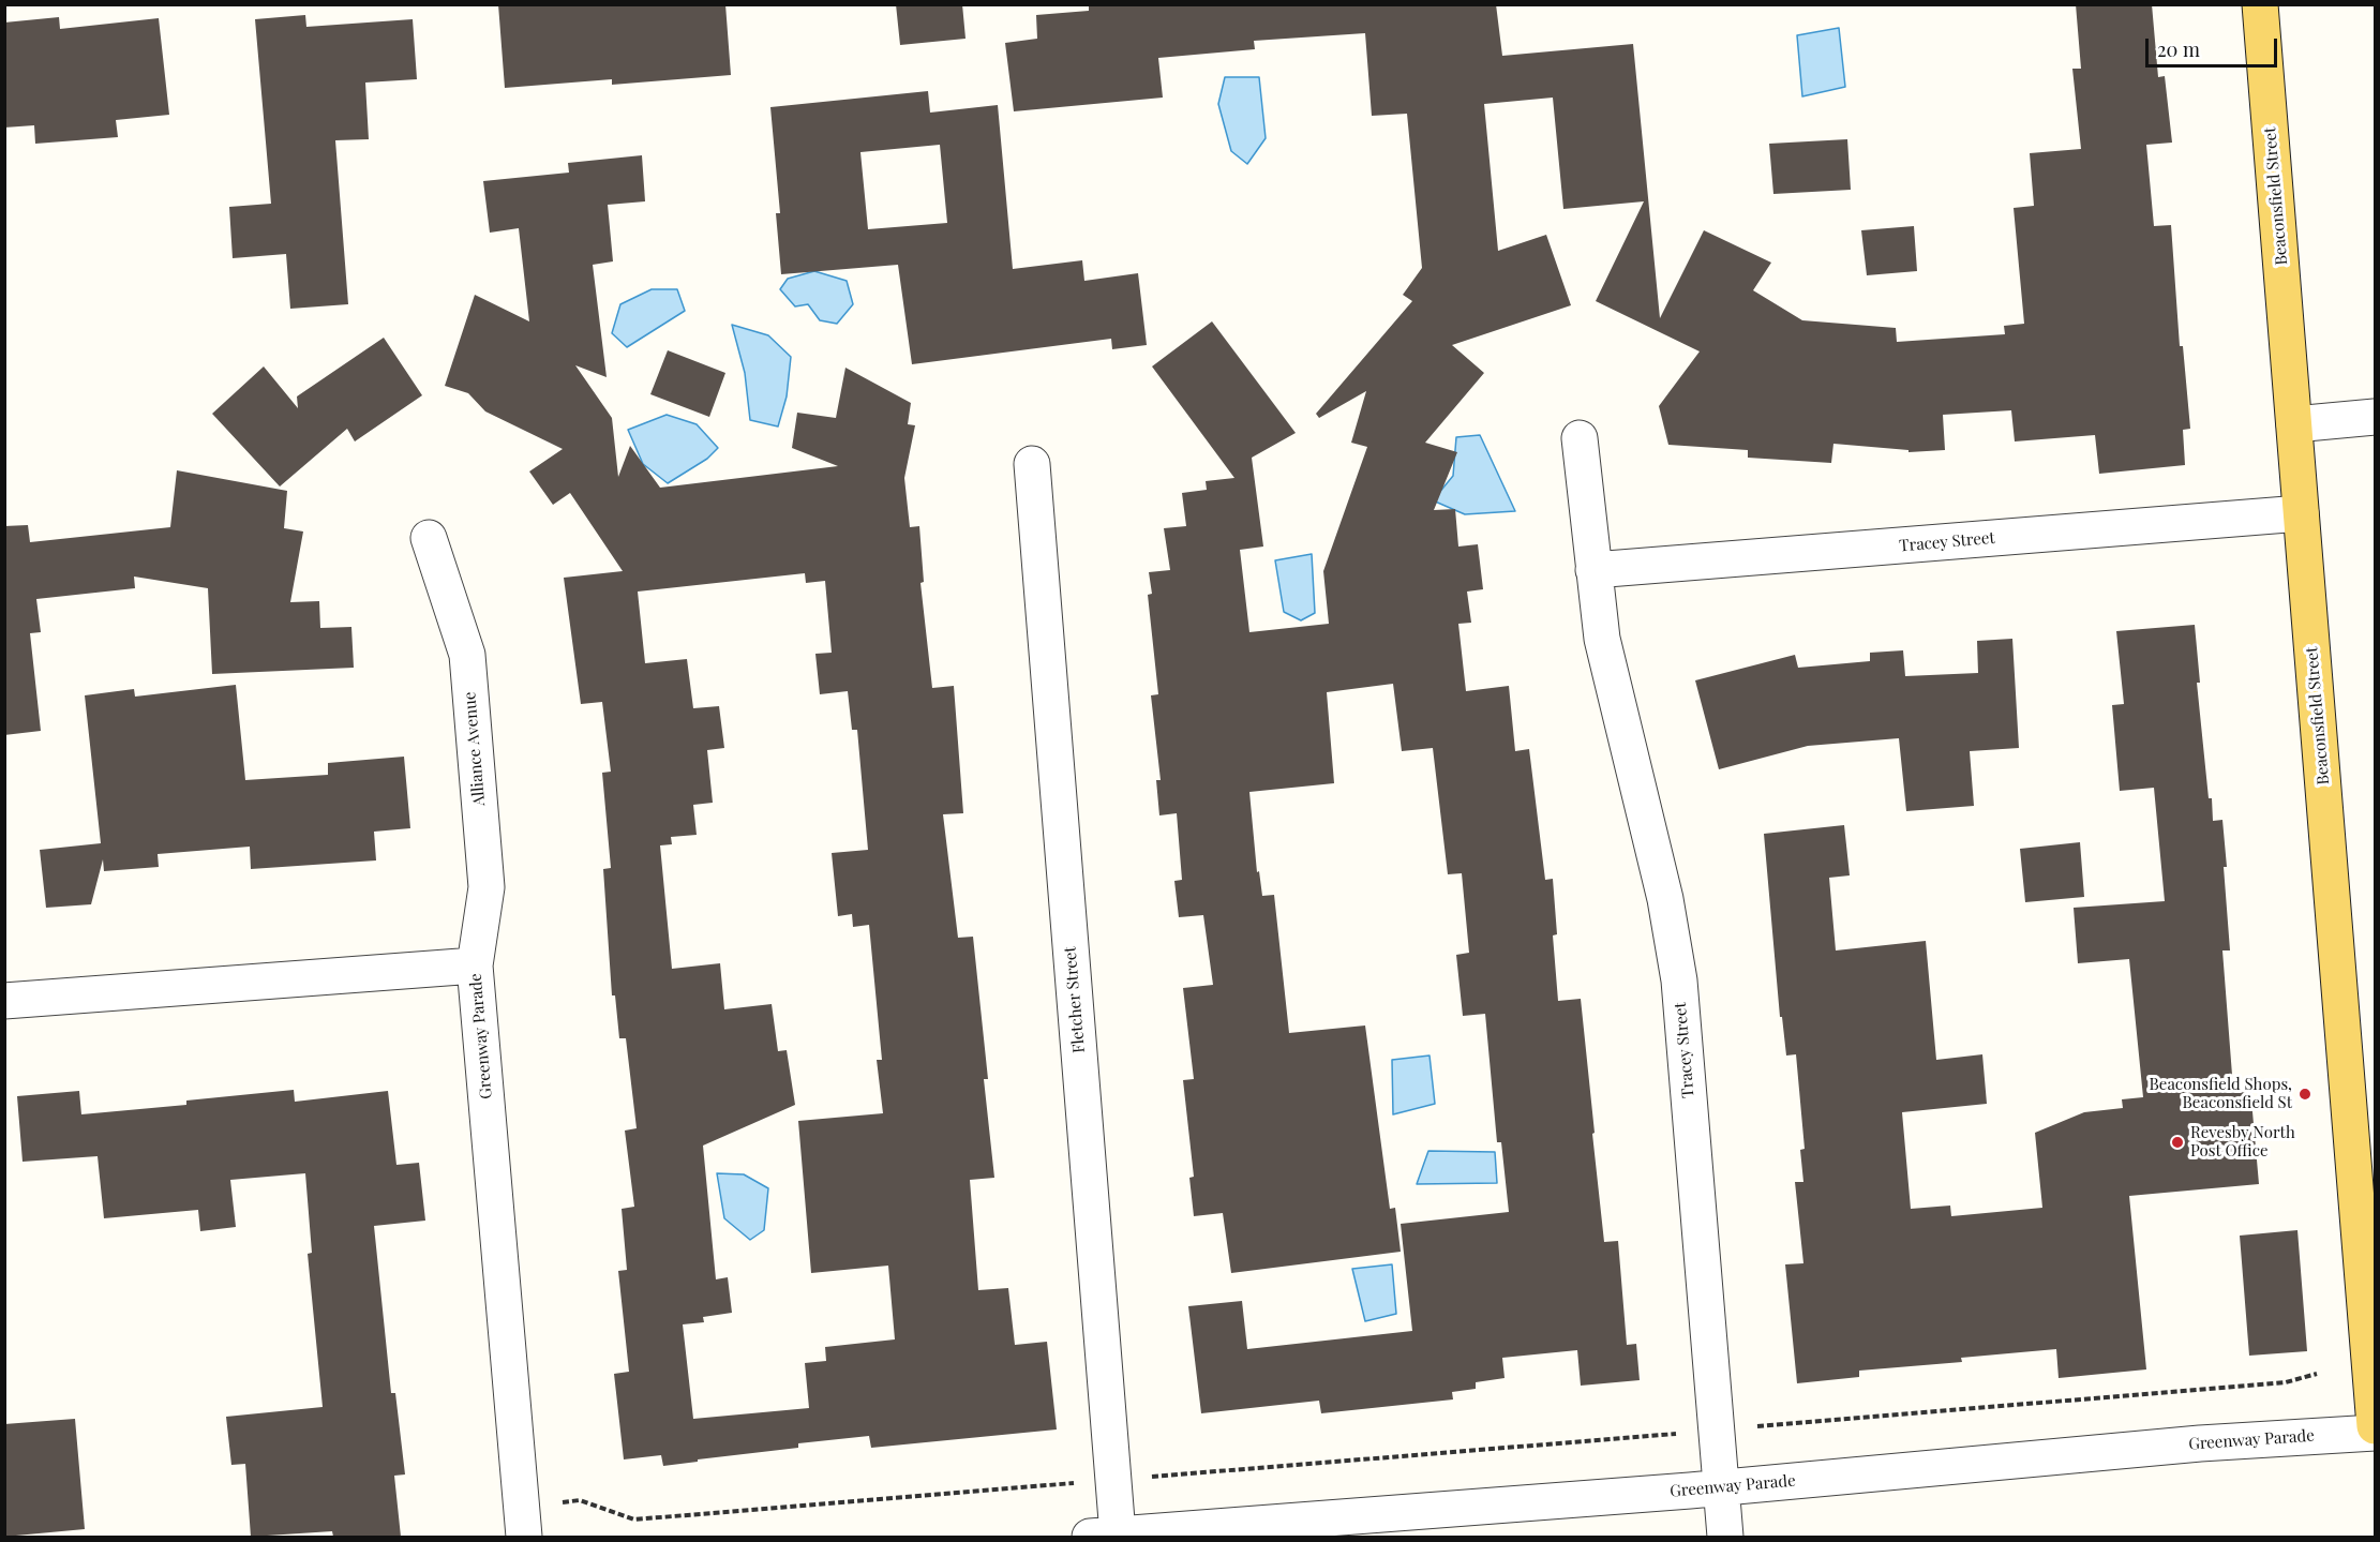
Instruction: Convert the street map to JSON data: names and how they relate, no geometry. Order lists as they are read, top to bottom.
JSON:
{
  "streets": {
    "main road": ["Beaconsfield Street"],
    "street": [
      "Tracey Street",
      "Alliance Avenue",
      "Fletcher Street",
      "Greenway Parade"
    ]
  },
  "crossings": [
    ["Beaconsfield Street", "Tracey Street"],
    ["Tracey Street", "Greenway Parade"],
    ["Alliance Avenue", "Greenway Parade"],
    ["Fletcher Street", "Greenway Parade"]
  ],
  "places": ["Beaconsfield Shops, Beaconsfield St", "Revesby North Post Office"],
  "scale_bar": "20 m"
}
